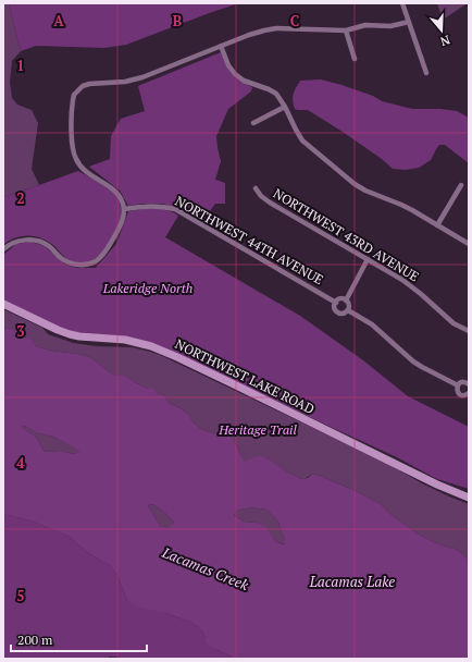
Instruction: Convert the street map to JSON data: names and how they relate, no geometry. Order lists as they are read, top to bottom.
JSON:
{
  "streets": {
    "main road": ["NORTHWEST LAKE ROAD"],
    "street": ["NORTHWEST 43RD AVENUE", "NORTHWEST 44TH AVENUE"]
  },
  "water": ["Lacamas Creek", "Lacamas Lake"],
  "parks": ["Lakeridge North", "Heritage Trail"],
  "scale_bar": "200 m",
  "north": "bottom",
  "grid": {
    "columns": ["A", "B", "C"],
    "rows": [
      "1",
      "2",
      "3",
      "4",
      "5"
    ]
  }
}
